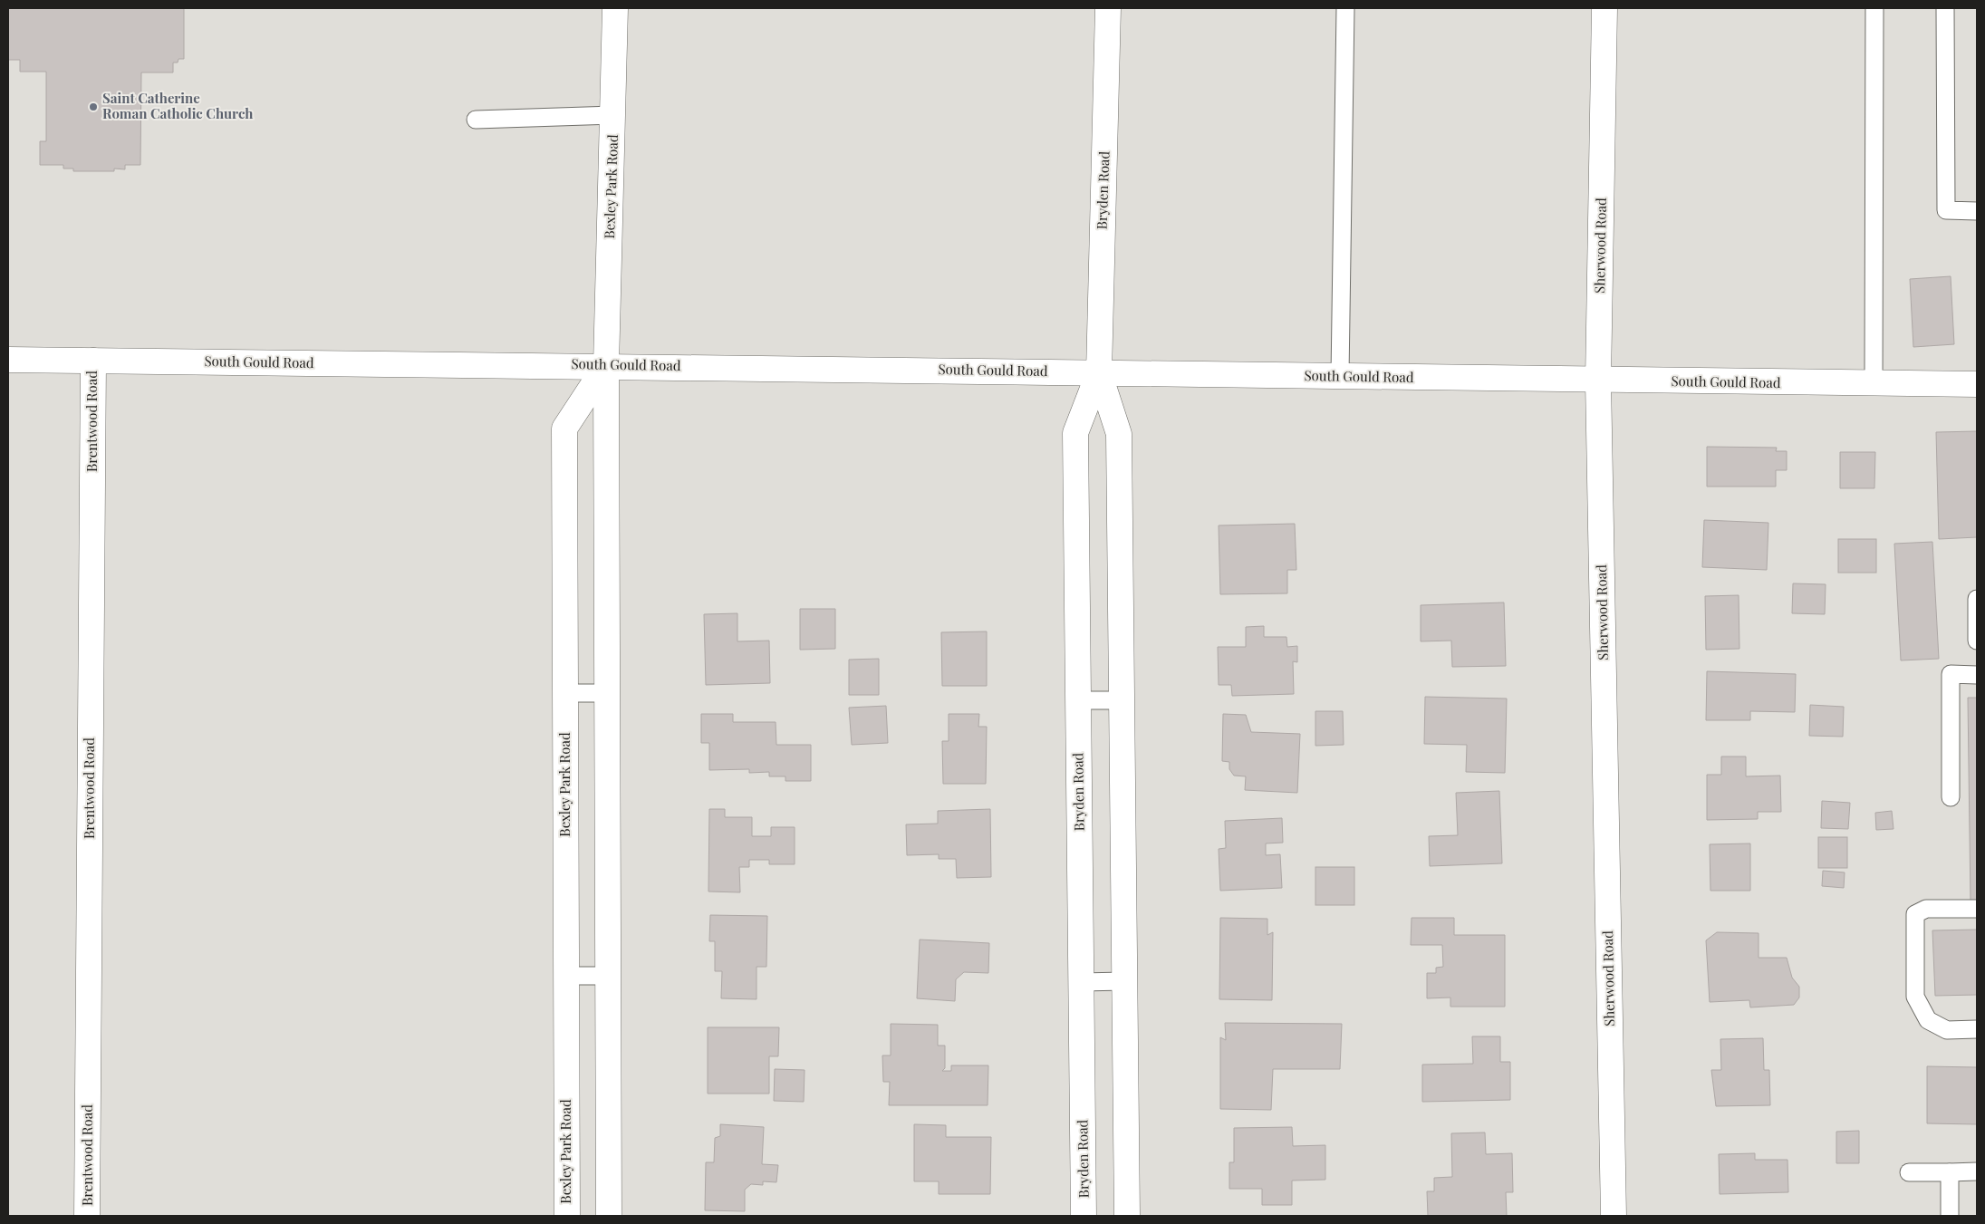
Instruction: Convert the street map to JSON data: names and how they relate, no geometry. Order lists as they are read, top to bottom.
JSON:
{
  "streets": {
    "street": [
      "Bexley Park Road",
      "Bryden Road",
      "Sherwood Road",
      "South Gould Road",
      "Brentwood Road"
    ]
  },
  "crossings": [
    ["Bexley Park Road", "South Gould Road"],
    ["Bryden Road", "South Gould Road"],
    ["Sherwood Road", "South Gould Road"],
    ["South Gould Road", "Brentwood Road"]
  ],
  "places": ["Saint Catherine Roman Catholic Church"]
}
